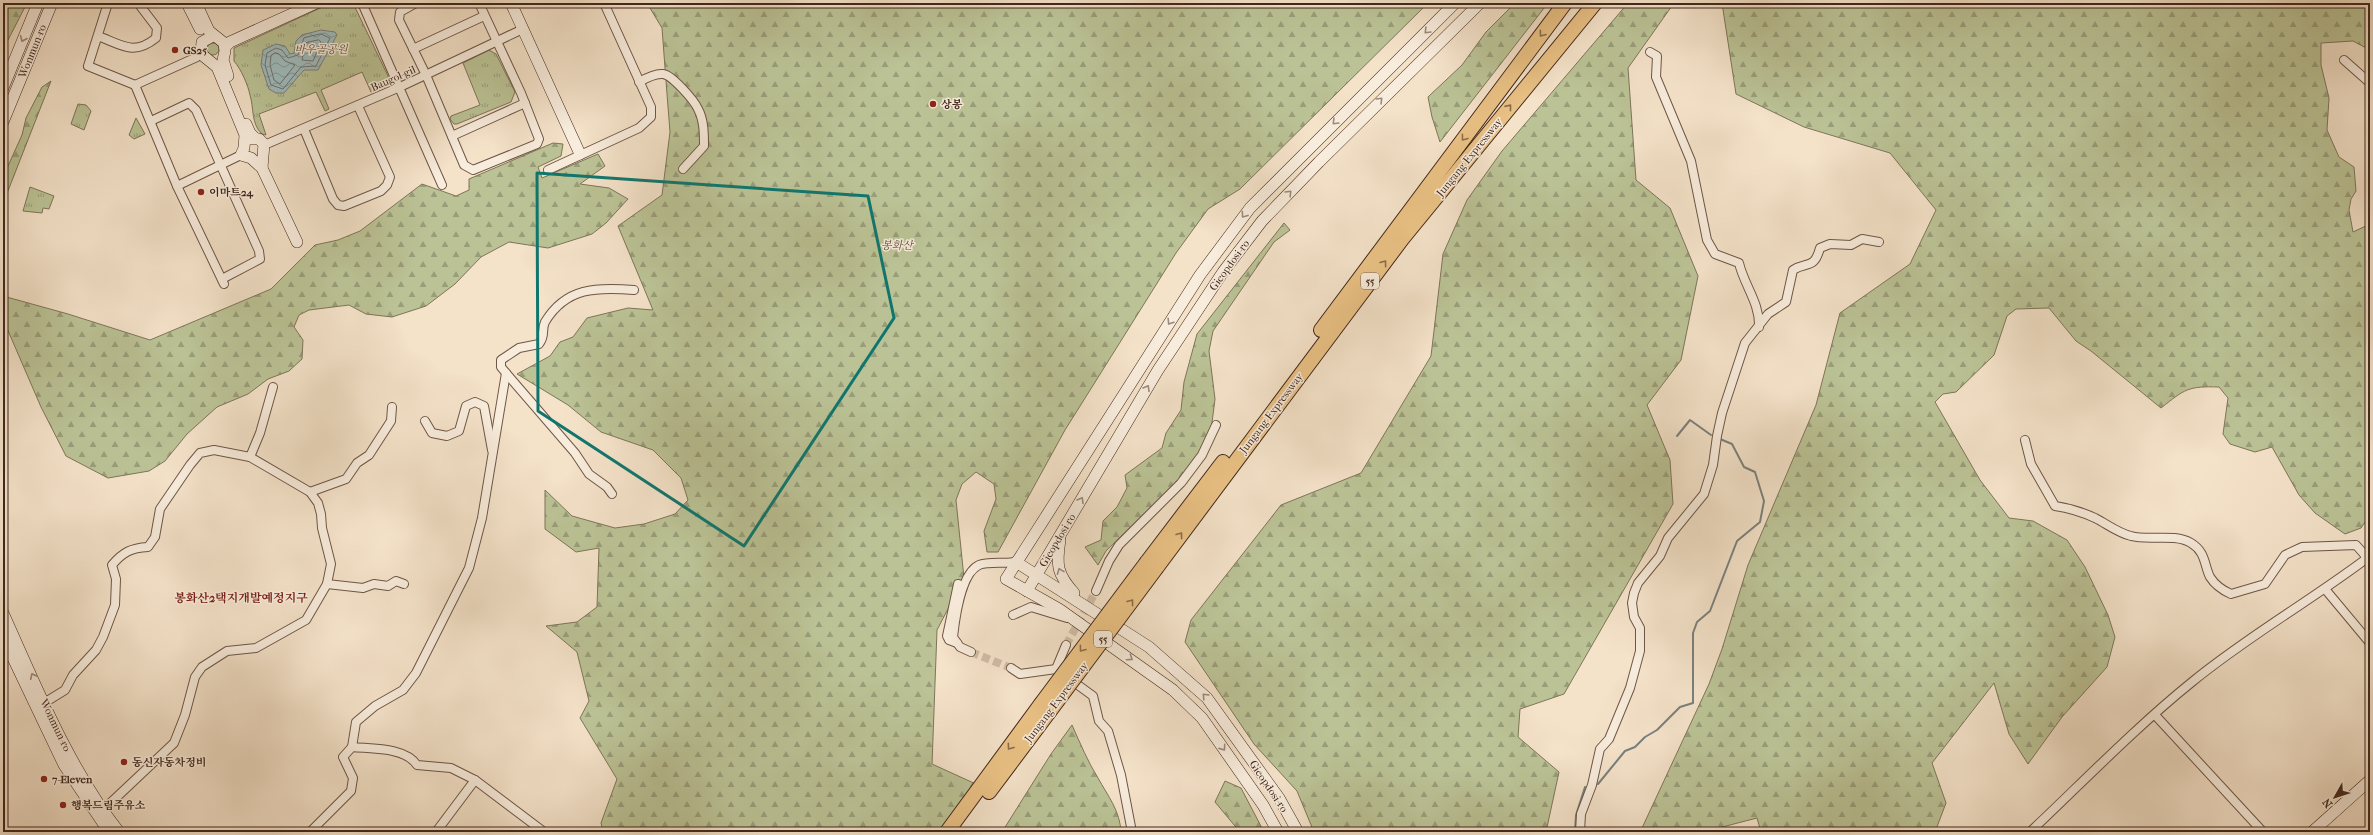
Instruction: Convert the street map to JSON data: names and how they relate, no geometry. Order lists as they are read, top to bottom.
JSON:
{
  "streets": {
    "highway": ["Jungang Expressway", "55"],
    "street": ["Wonmun-ro", "Baugol-gil", "Gieopdosi-ro"]
  },
  "districts": ["봉화산2택지개발예정지구"],
  "parks": ["바우골공원", "봉화산"],
  "places": [
    "GS25",
    "상봉",
    "이마트24",
    "동신자동차정비",
    "7-Eleven",
    "행복드림주유소"
  ],
  "north": "bottom left"
}
